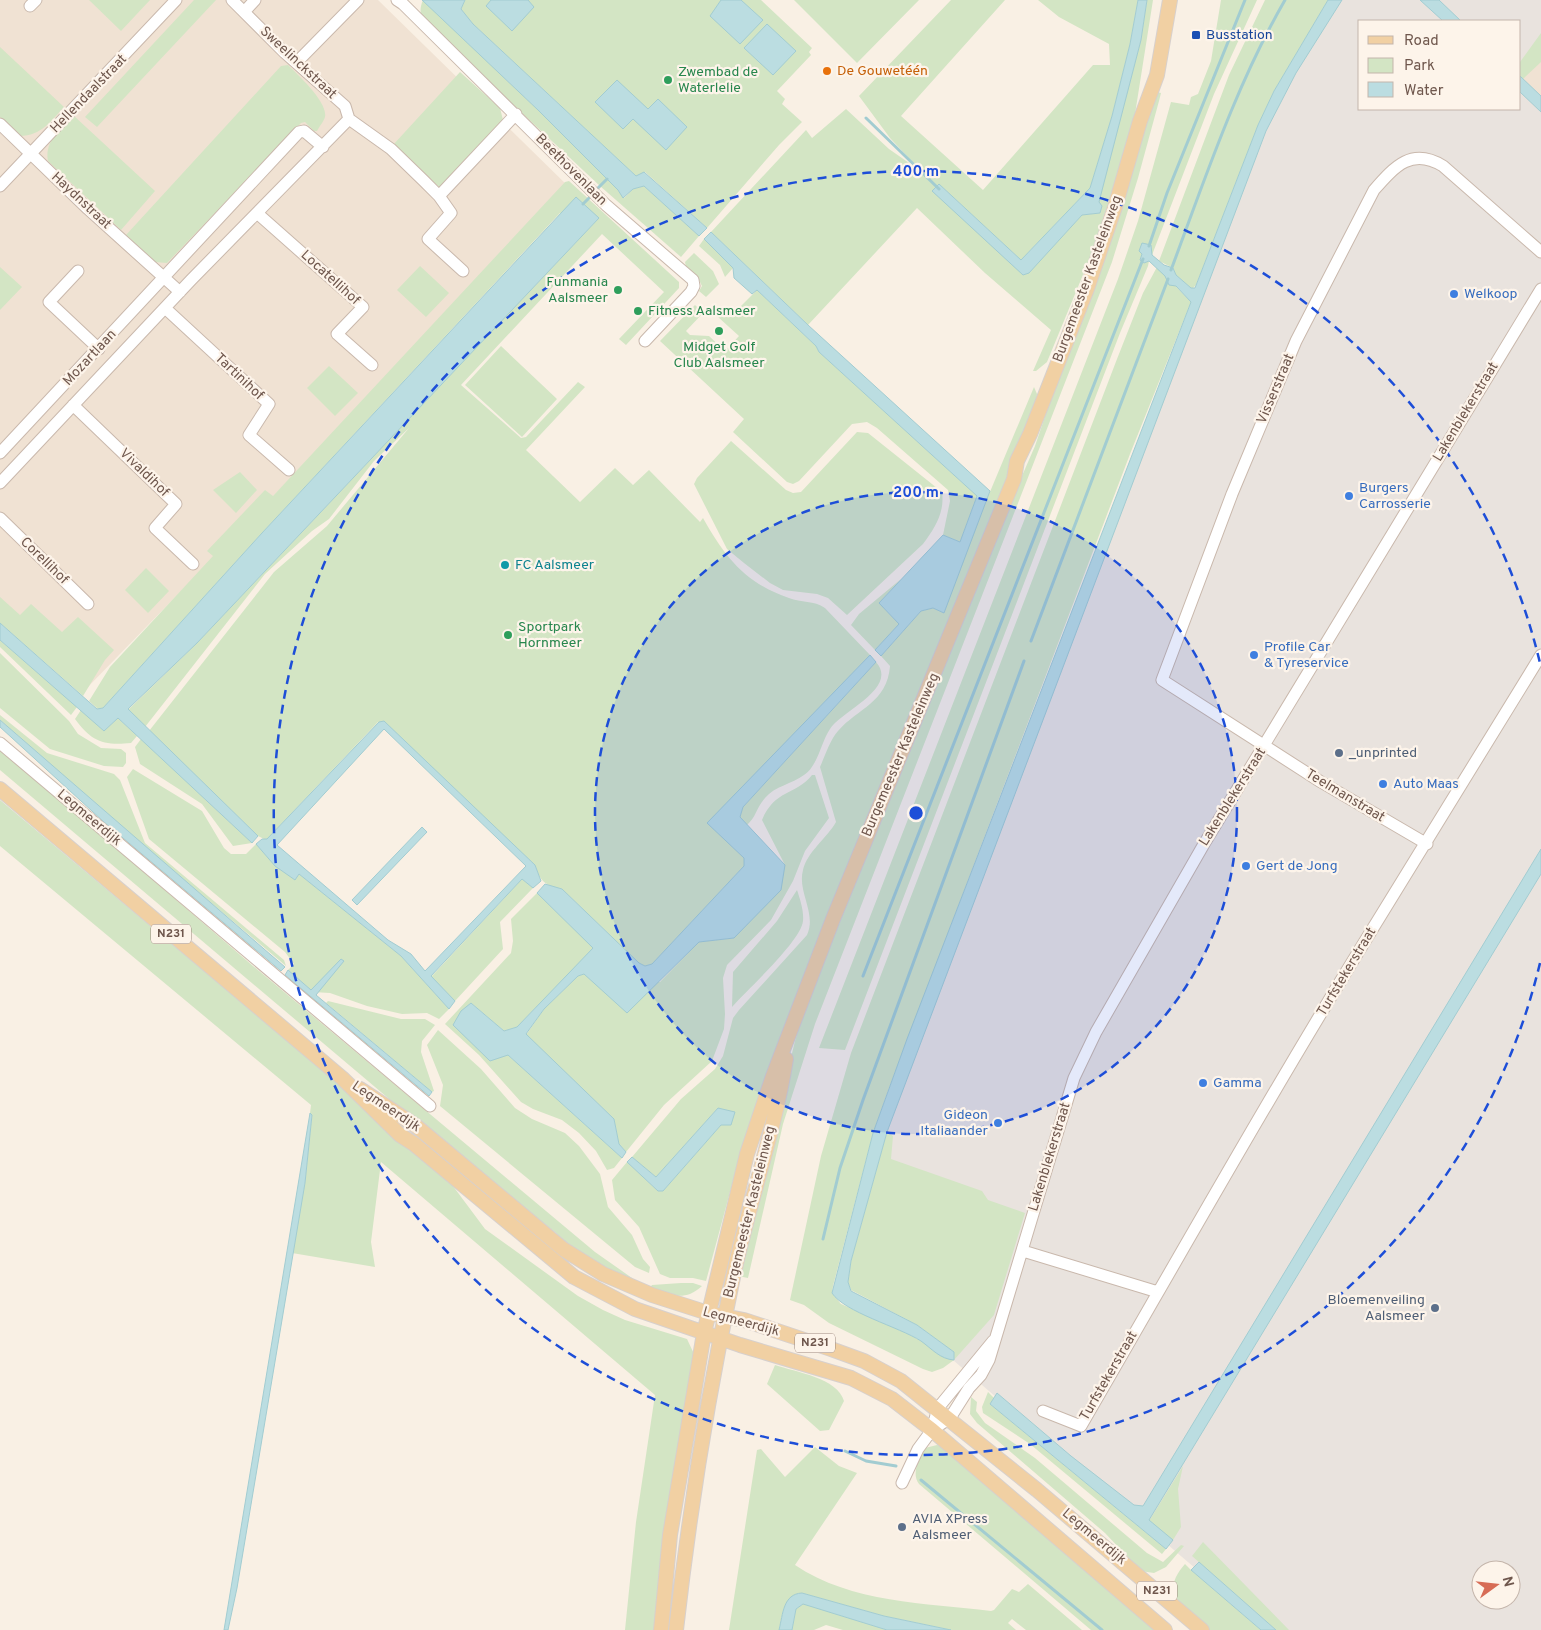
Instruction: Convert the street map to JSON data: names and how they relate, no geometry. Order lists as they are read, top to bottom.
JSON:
{
  "streets": {
    "main road": ["Burgemeester Kasteleinweg", "Legmeerdijk", "N231"],
    "street": [
      "Sweelinckstraat",
      "Hellendaalstraat",
      "Beethovenlaan",
      "Haydnstraat",
      "Locatellihof",
      "Mozartlaan",
      "Tartinihof",
      "Visserstraat",
      "Lakenblekerstraat",
      "Vivaldihof",
      "Corellihof",
      "Teelmanstraat",
      "Turfstekerstraat"
    ]
  },
  "crossings": [
    ["Sweelinckstraat", "Mozartlaan"],
    ["Hellendaalstraat", "Haydnstraat"],
    ["Haydnstraat", "Mozartlaan"],
    ["Locatellihof", "Mozartlaan"],
    ["Burgemeester Kasteleinweg", "Legmeerdijk"],
    ["Mozartlaan", "Tartinihof"],
    ["Mozartlaan", "Vivaldihof"],
    ["Visserstraat", "Lakenblekerstraat"],
    ["Visserstraat", "Teelmanstraat"],
    ["Lakenblekerstraat", "Teelmanstraat"],
    ["Lakenblekerstraat", "Legmeerdijk"],
    ["Teelmanstraat", "Turfstekerstraat"]
  ],
  "places": {
    "transit": ["Busstation"],
    "other": [
      "De Gouwetéén",
      "Zwembad de Waterlelie",
      "Funmania Aalsmeer",
      "Welkoop",
      "Fitness Aalsmeer",
      "Midget Golf Club Aalsmeer",
      "Burgers Carrosserie",
      "FC Aalsmeer",
      "Sportpark Hornmeer",
      "Profile Car & Tyreservice",
      "_unprinted",
      "Auto Maas",
      "Gert de Jong",
      "Gamma",
      "Gideon Italiaander",
      "Bloemenveiling Aalsmeer",
      "AVIA XPress Aalsmeer"
    ]
  },
  "legend": ["Road", "Park", "Water"],
  "north": "right",
  "rings": ["400 m", "200 m"]
}
